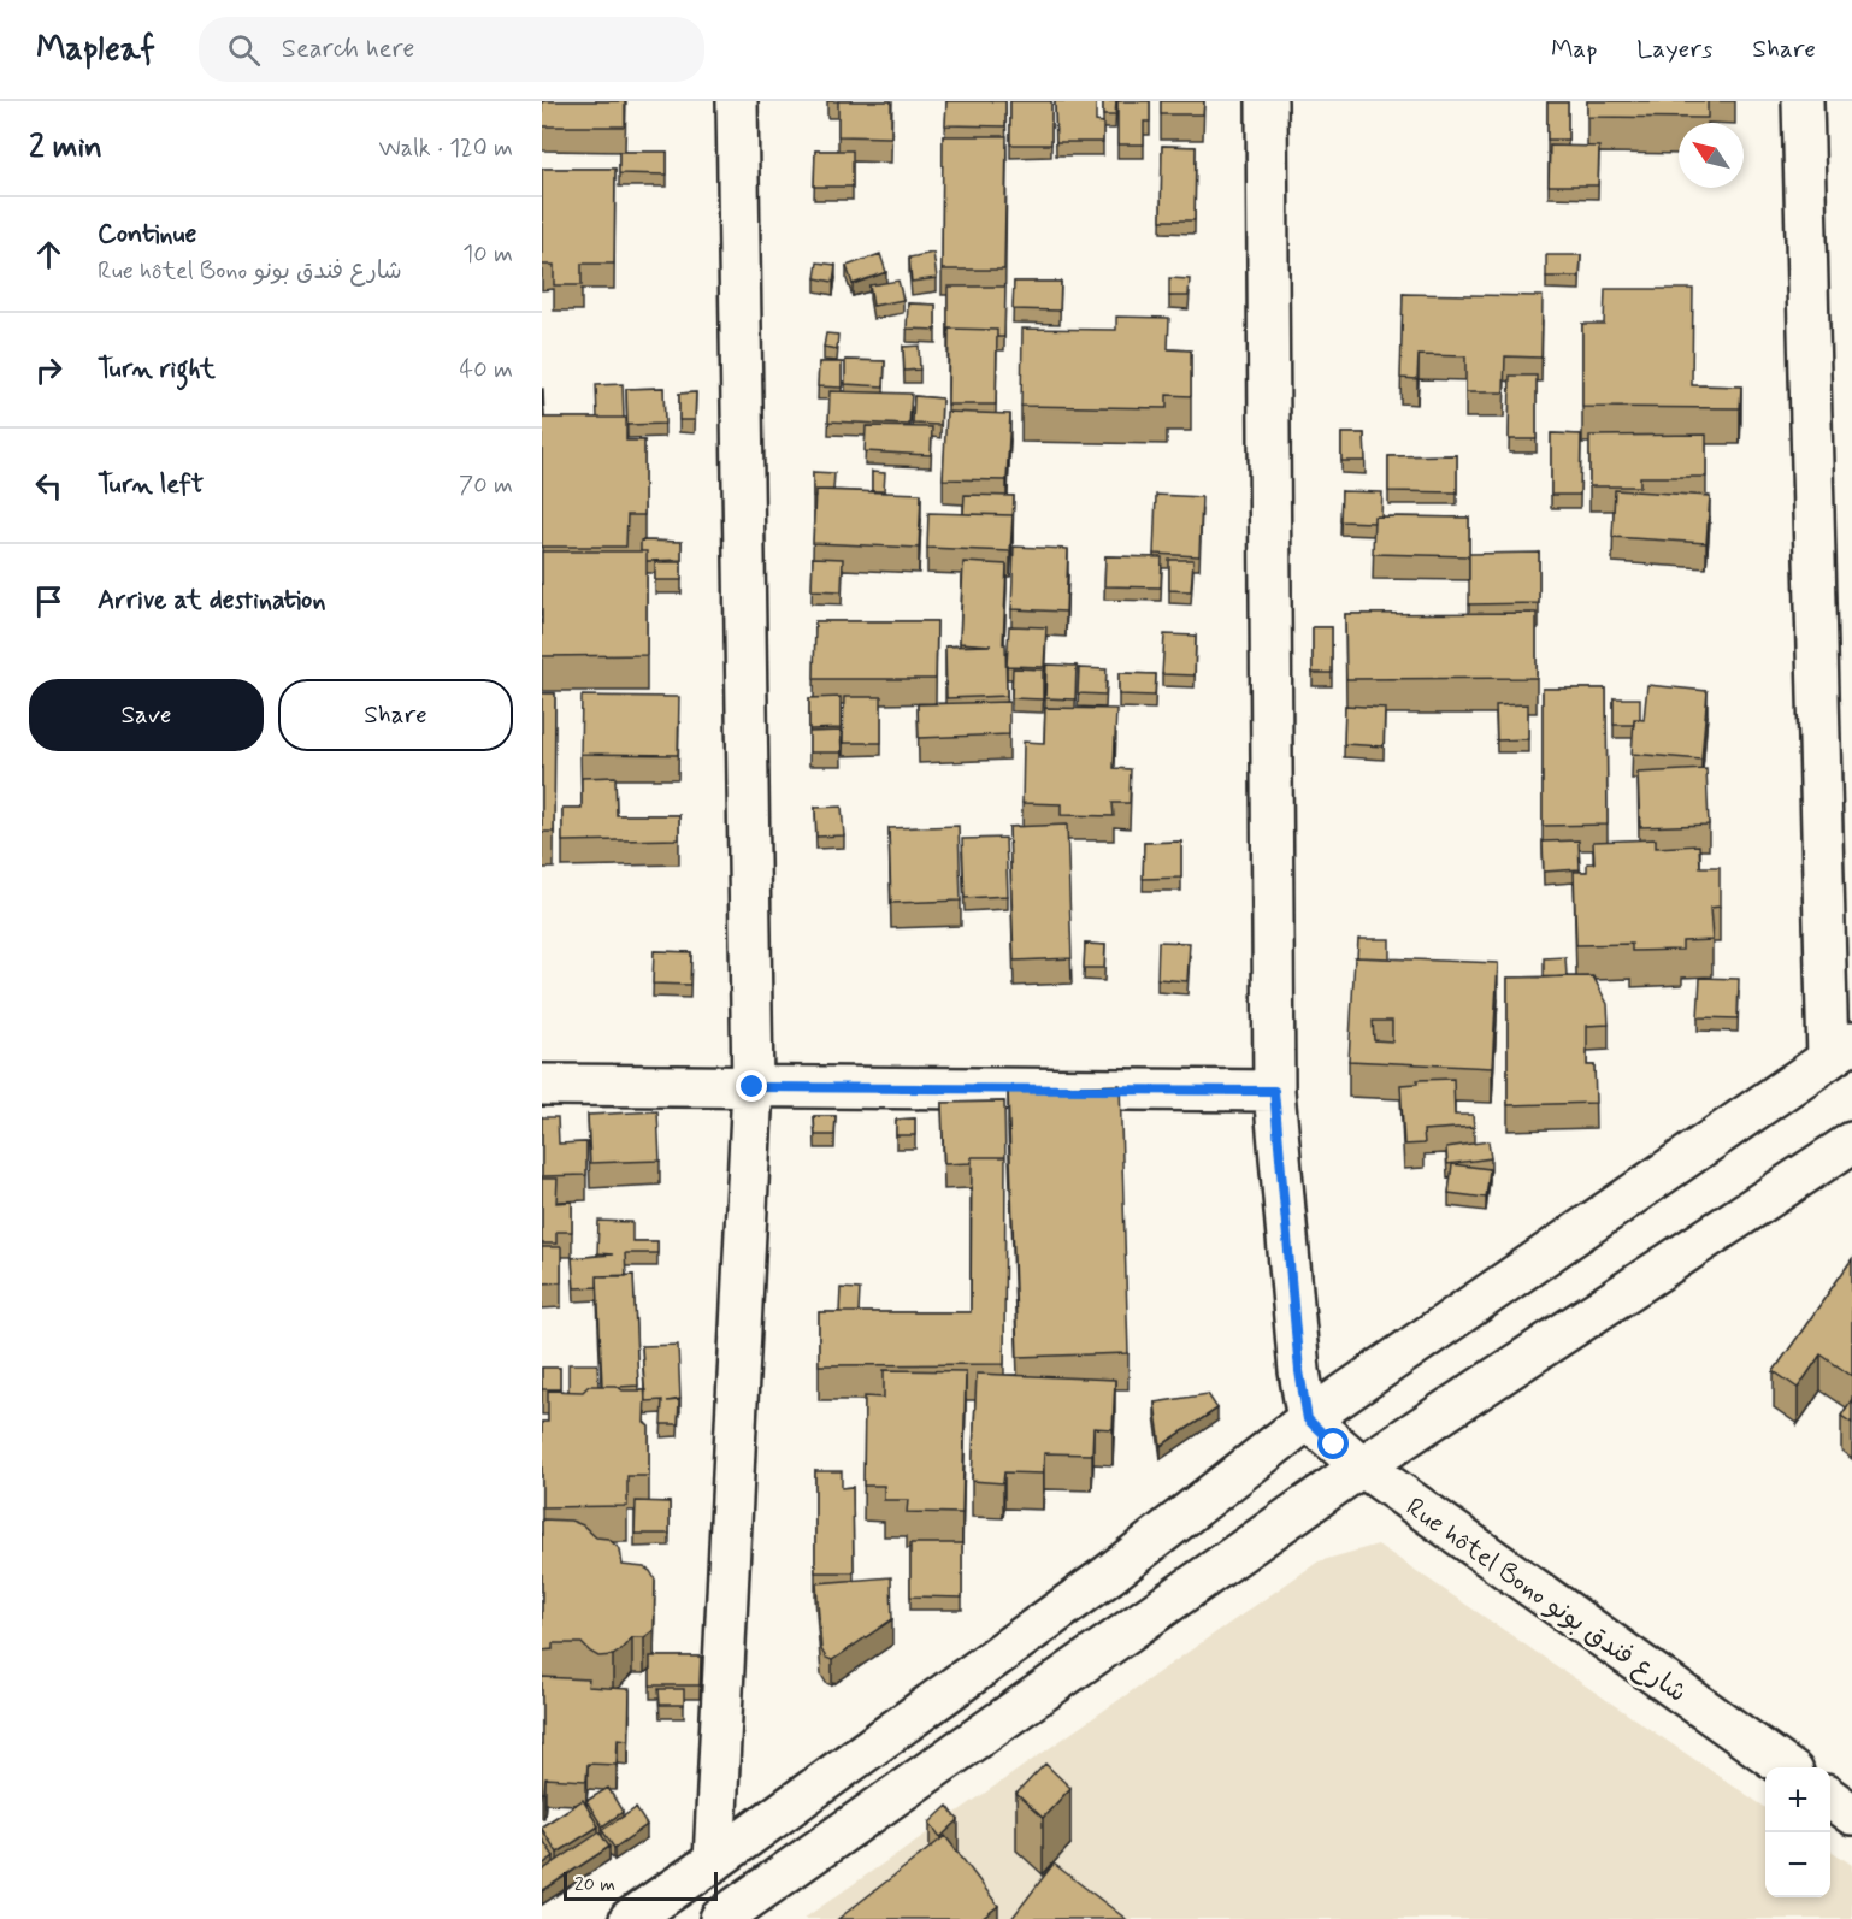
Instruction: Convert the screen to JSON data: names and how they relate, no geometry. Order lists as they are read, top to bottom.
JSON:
{
  "streets": {
    "street": ["Rue hôtel Bono شارع فندق بونو"]
  },
  "scale_bar": "20 m",
  "north": "top left",
  "page": {
    "header": "Mapleaf",
    "search": "Search here",
    "nav": ["Map", "Layers", "Share"],
    "heading": ["2 min", "Walk · 120 m"],
    "list": [
      ["Continue", "Rue hôtel Bono شارع فندق بونو", "10 m"],
      ["Turn right", "40 m"],
      ["Turn left", "70 m"],
      "Arrive at destination"
    ],
    "buttons": ["Save", "Share"],
    "map_buttons": ["+", "−"],
    "scale": "20 m"
  }
}
